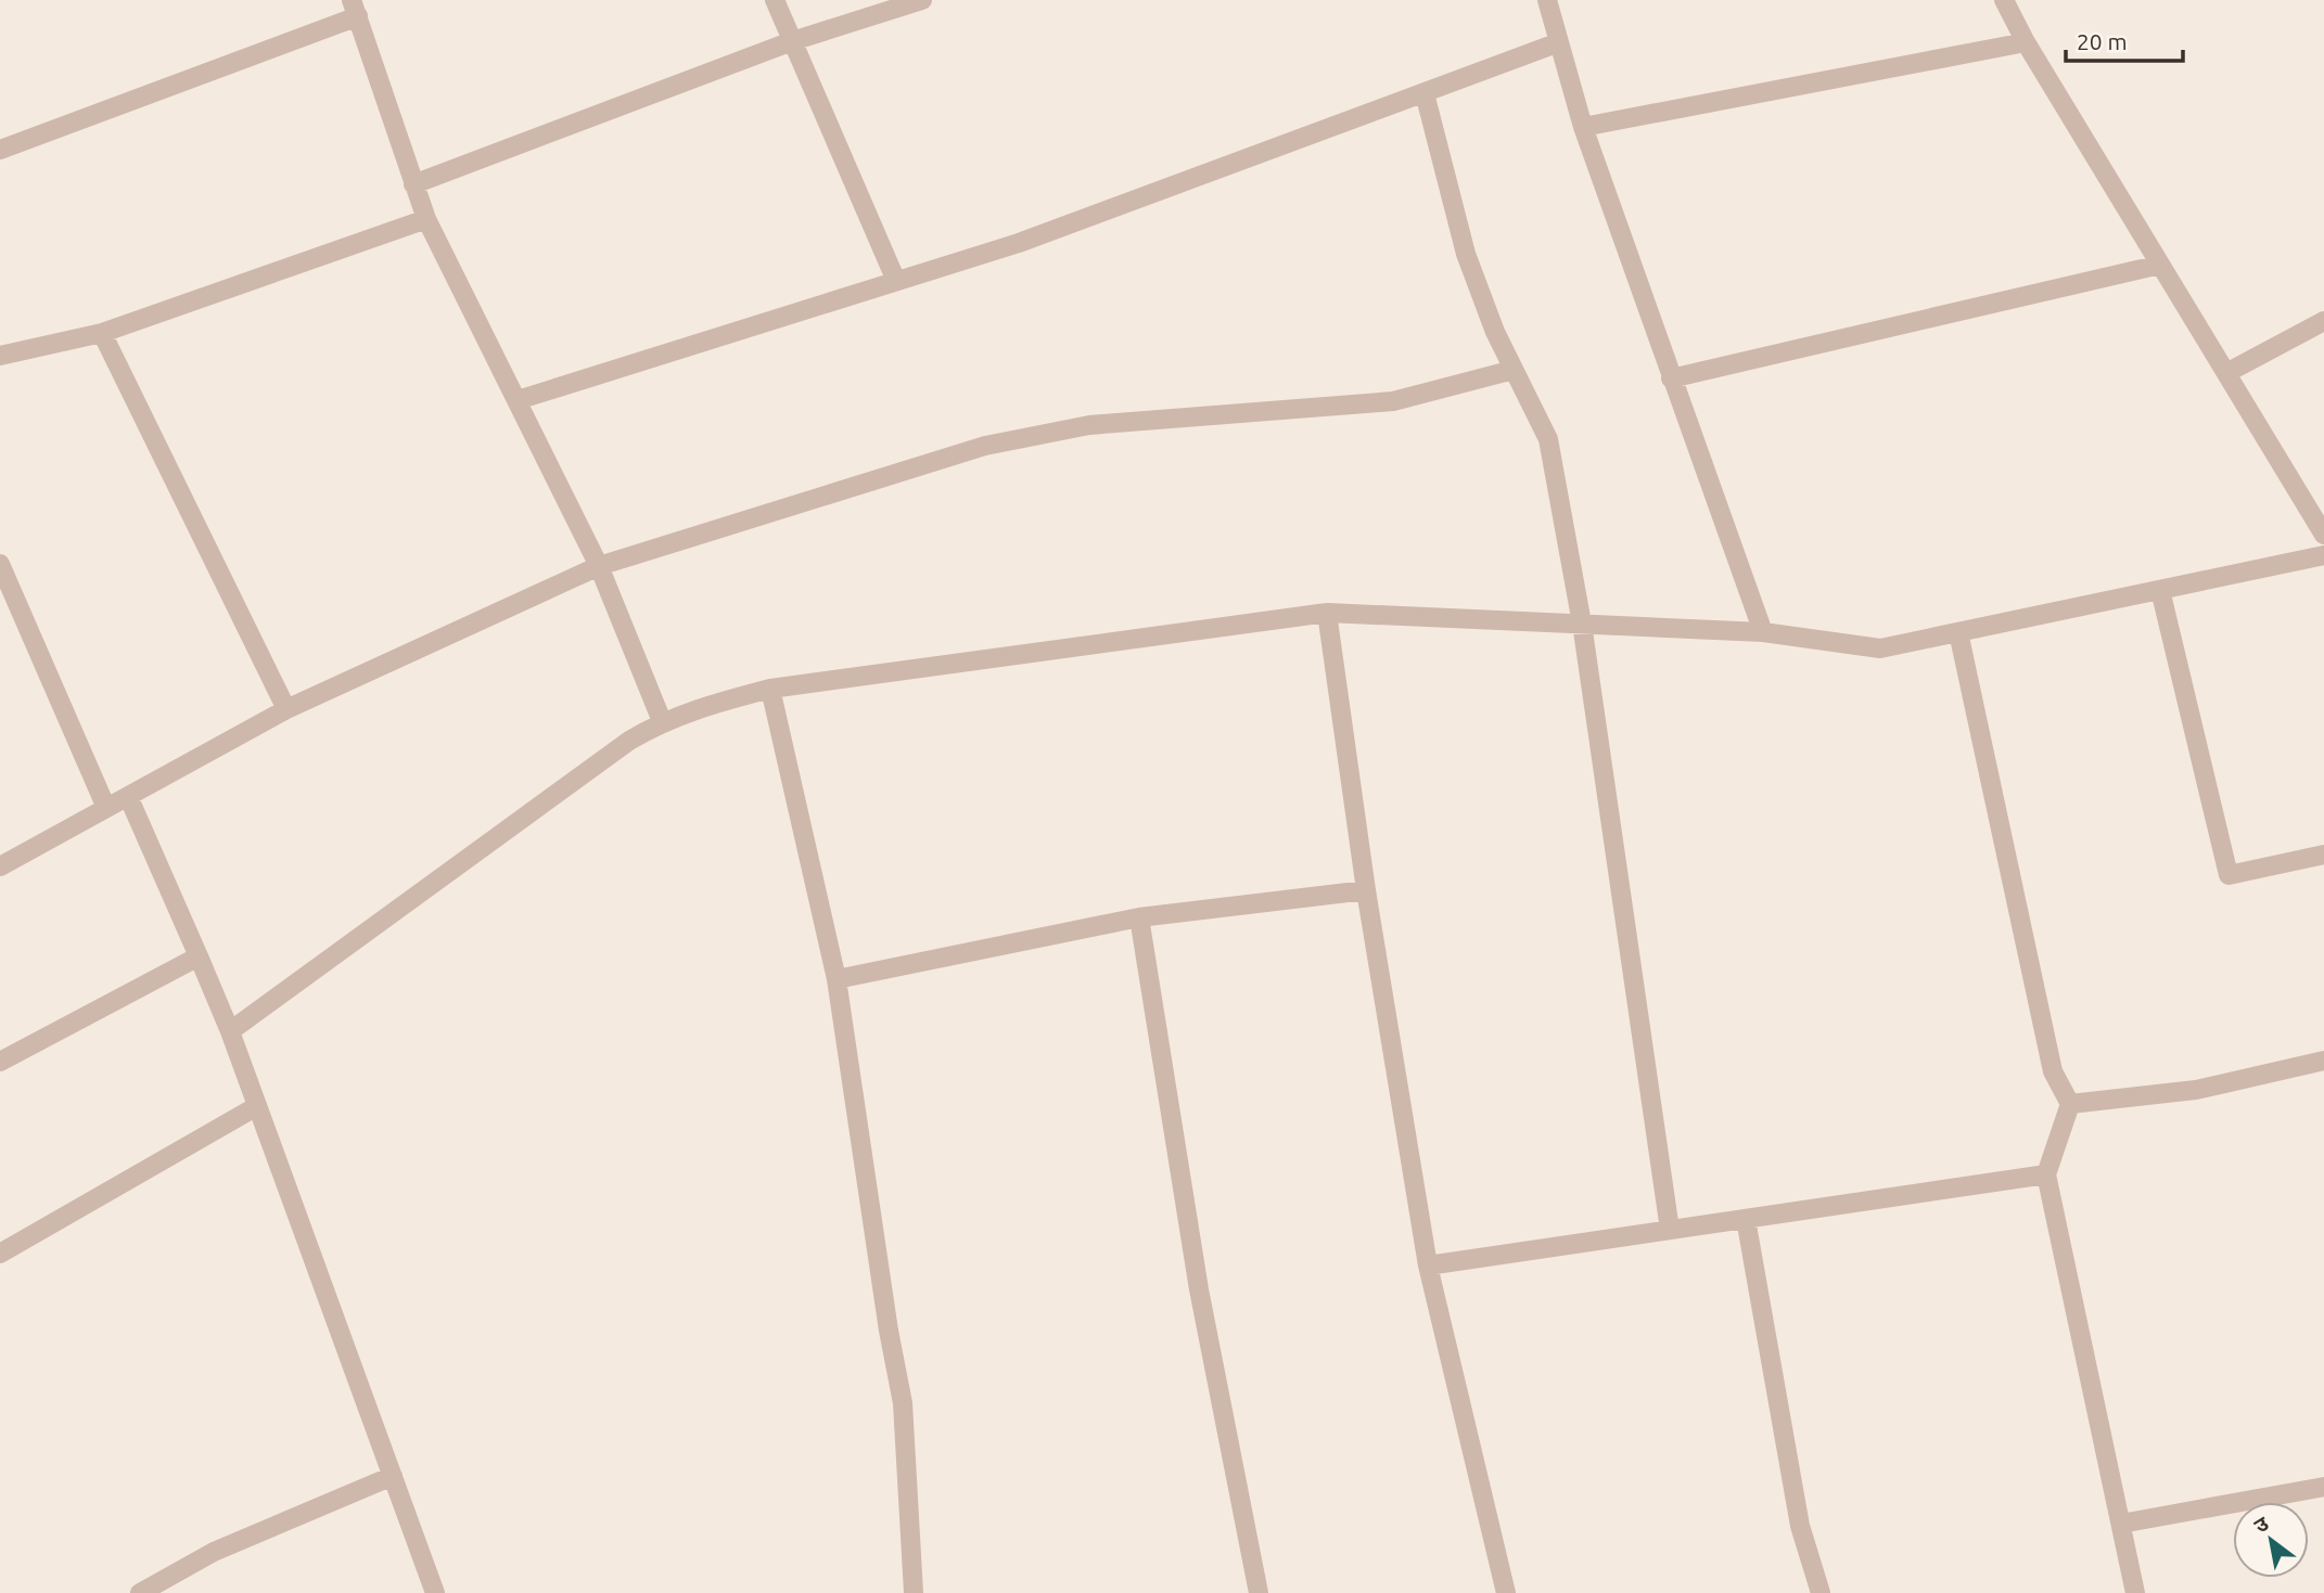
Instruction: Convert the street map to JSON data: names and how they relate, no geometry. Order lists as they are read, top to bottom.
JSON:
{
  "scale_bar": "20 m",
  "north": "top left"
}
